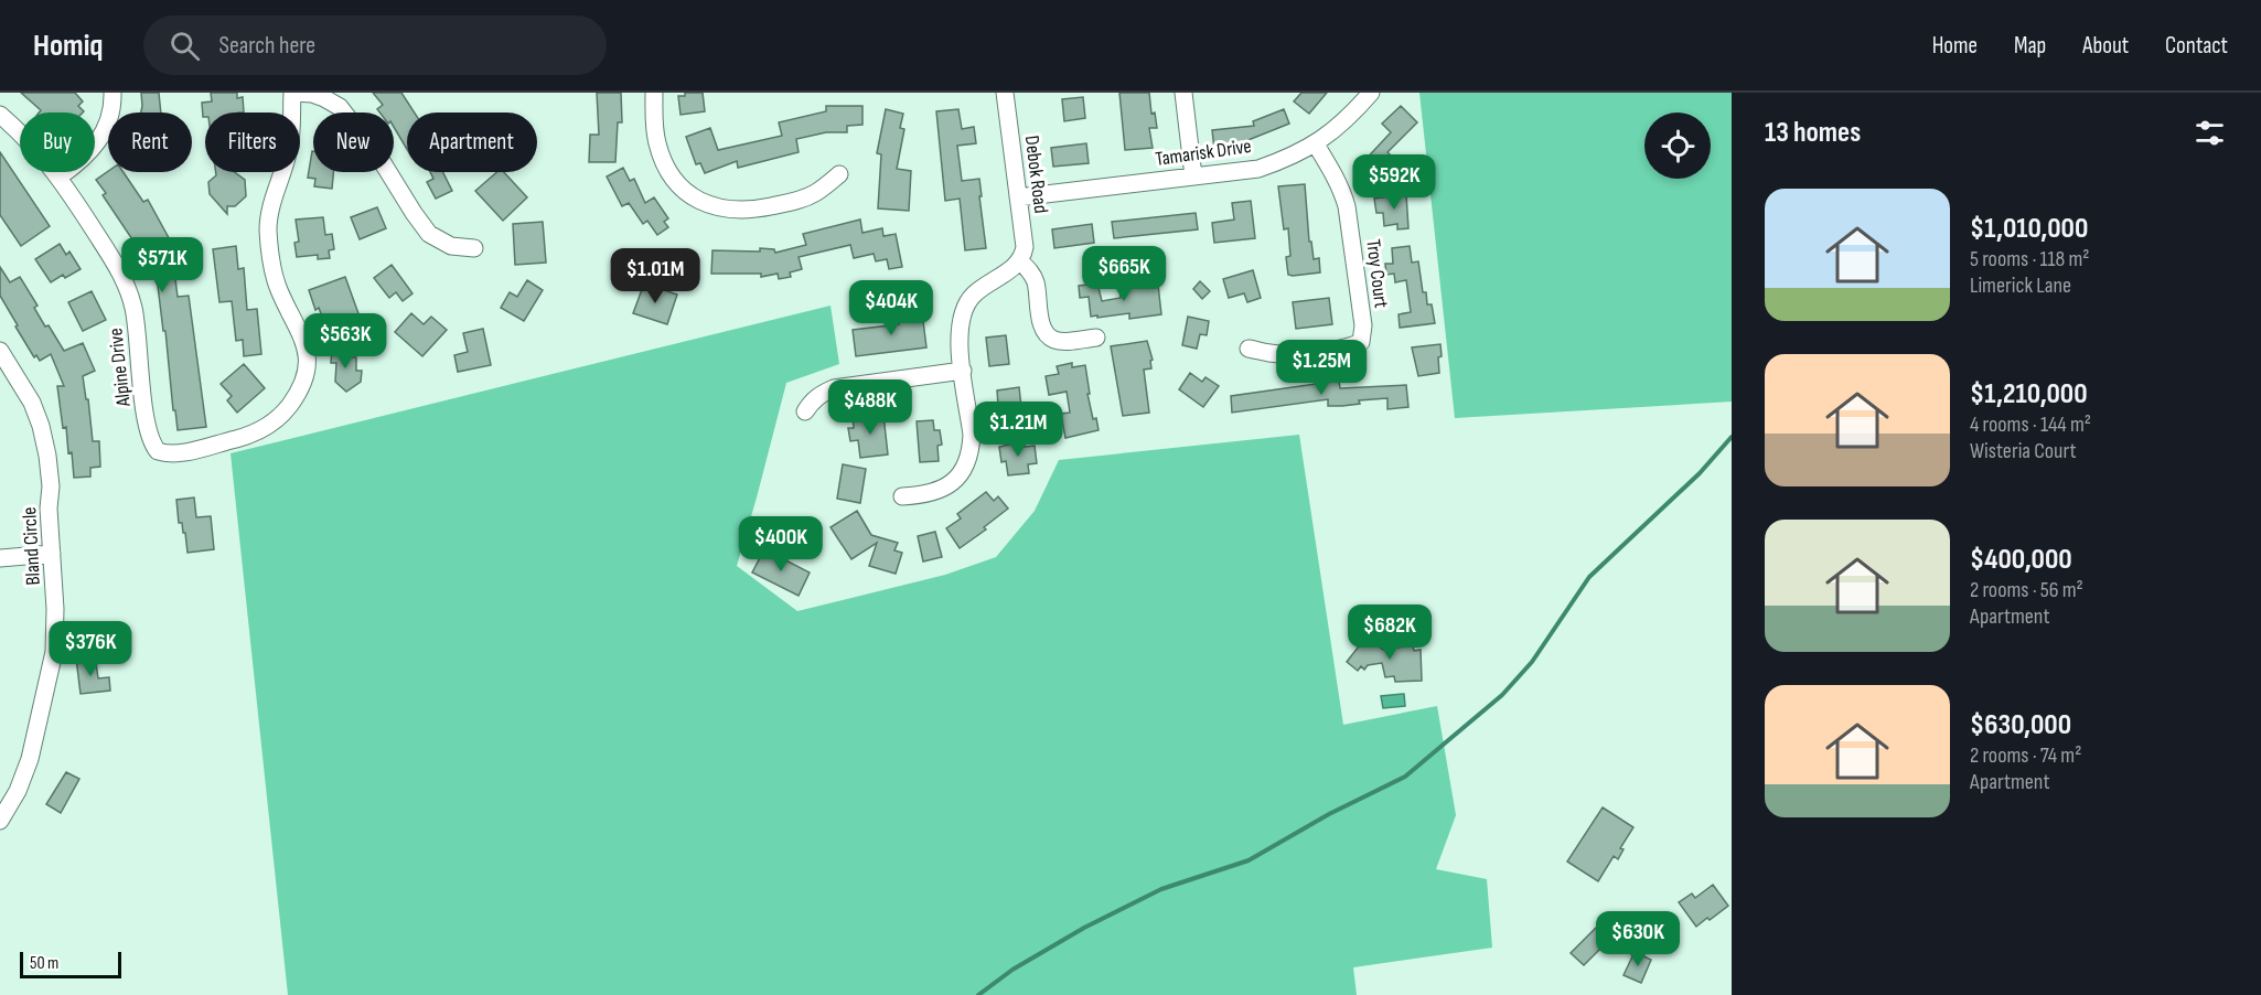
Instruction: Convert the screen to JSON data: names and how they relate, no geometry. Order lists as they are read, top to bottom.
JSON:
{
  "streets": {
    "street": [
      "Tamarisk Drive",
      "Debok Road",
      "Troy Court",
      "Alpine Drive",
      "Bland Circle"
    ]
  },
  "crossings": [
    ["Tamarisk Drive", "Debok Road"],
    ["Tamarisk Drive", "Troy Court"]
  ],
  "scale_bar": "50 m",
  "page": {
    "header": "Homiq",
    "search": "Search here",
    "nav": [
      "Home",
      "Map",
      "About",
      "Contact"
    ],
    "heading": "13 homes",
    "chip": [
      "Buy",
      "Rent",
      "Filters",
      "New",
      "Apartment"
    ],
    "price": [
      "$592K",
      "$571K",
      "$665K",
      "$1.01M",
      "$404K",
      "$563K",
      "$1.25M",
      "$488K",
      "$1.21M",
      "$400K",
      "$682K",
      "$376K",
      "$630K"
    ],
    "list": [
      {
        "name": "$1,010,000",
        "note": "5 rooms · 118 m² · Limerick Lane"
      },
      {
        "name": "$1,210,000",
        "note": "4 rooms · 144 m² · Wisteria Court"
      },
      {
        "name": "$400,000",
        "note": "2 rooms · 56 m² · Apartment"
      },
      {
        "name": "$630,000",
        "note": "2 rooms · 74 m² · Apartment"
      }
    ],
    "scale": "50 m"
  }
}
